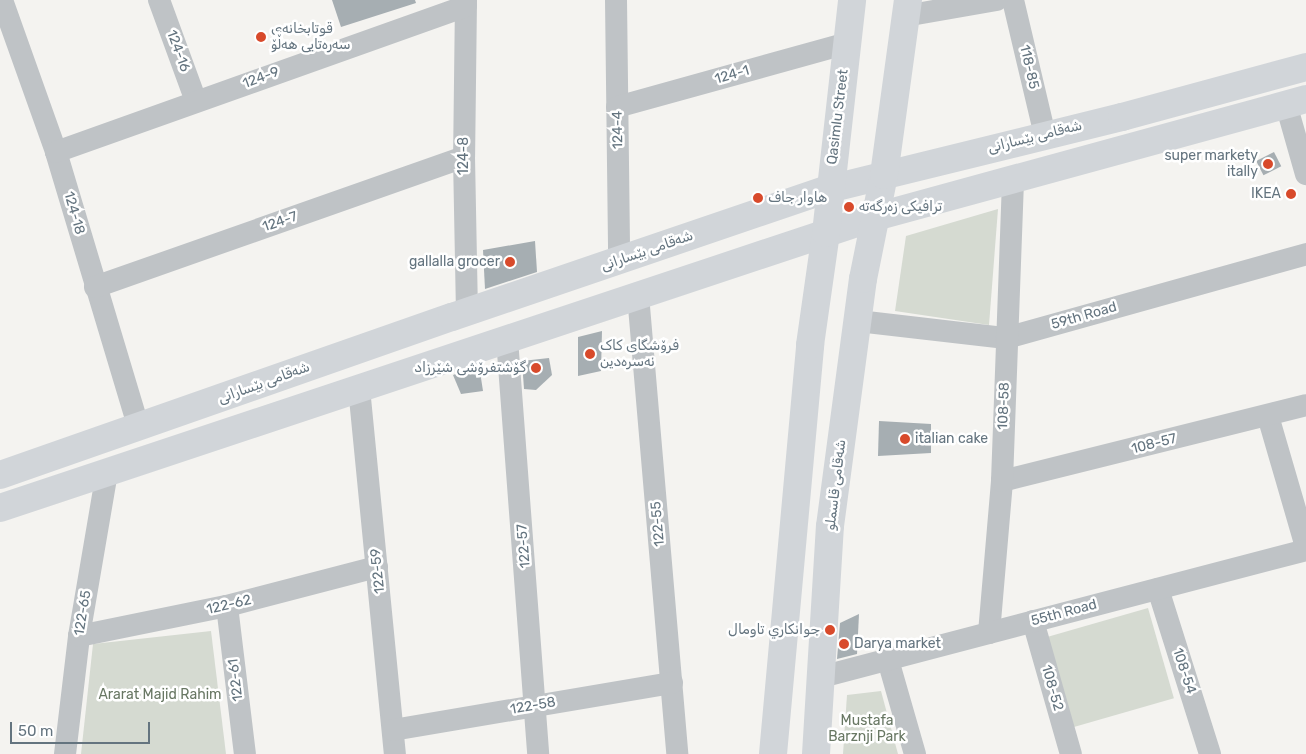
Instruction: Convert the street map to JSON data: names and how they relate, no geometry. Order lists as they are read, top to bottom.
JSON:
{
  "streets": {
    "main road": ["Qasimlu Street", "شەقامی بێسارانی", "شەقامی قاسملو"],
    "street": [
      "124-16",
      "118-85",
      "124-1",
      "124-9",
      "124-4",
      "124-8",
      "124-18",
      "124-7",
      "59th Road",
      "108-58",
      "108-57",
      "122-55",
      "122-57",
      "122-59",
      "122-62",
      "122-65",
      "55th Road",
      "108-54",
      "122-61",
      "108-52",
      "122-58"
    ]
  },
  "crossings": [
    ["124-16", "124-9"],
    ["118-85", "شەقامی بێسارانی"],
    ["124-1", "Qasimlu Street"],
    ["124-1", "124-4"],
    ["124-9", "124-8"],
    ["124-9", "124-18"],
    ["Qasimlu Street", "شەقامی بێسارانی"],
    ["124-4", "شەقامی بێسارانی"],
    ["شەقامی بێسارانی", "124-8"],
    ["شەقامی بێسارانی", "124-18"],
    ["124-8", "124-7"],
    ["124-18", "124-7"],
    ["59th Road", "108-58"],
    ["59th Road", "شەقامی قاسملو"],
    ["108-58", "108-57"],
    ["108-58", "55th Road"],
    ["شەقامی قاسملو", "55th Road"],
    ["122-55", "122-58"],
    ["122-57", "122-58"],
    ["122-59", "122-62"],
    ["122-59", "122-58"],
    ["122-62", "122-65"],
    ["122-62", "122-61"],
    ["55th Road", "108-54"],
    ["55th Road", "108-52"]
  ],
  "parks": ["Ararat Majid Rahim", "Mustafa Barznji Park"],
  "places": [
    "قوتابخانەی سەرەتایی هەڵۆ",
    "super markety itally",
    "IKEA",
    "هاوار جاف",
    "ترافیکی زەرگەتە",
    "gallalla grocer",
    "فرۆشگای کاک نەسرەدین",
    "گۆشتفرۆشی شێرزاد",
    "italian cake",
    "جوانكاري تاومال",
    "Darya market"
  ],
  "scale_bar": "50 m"
}
